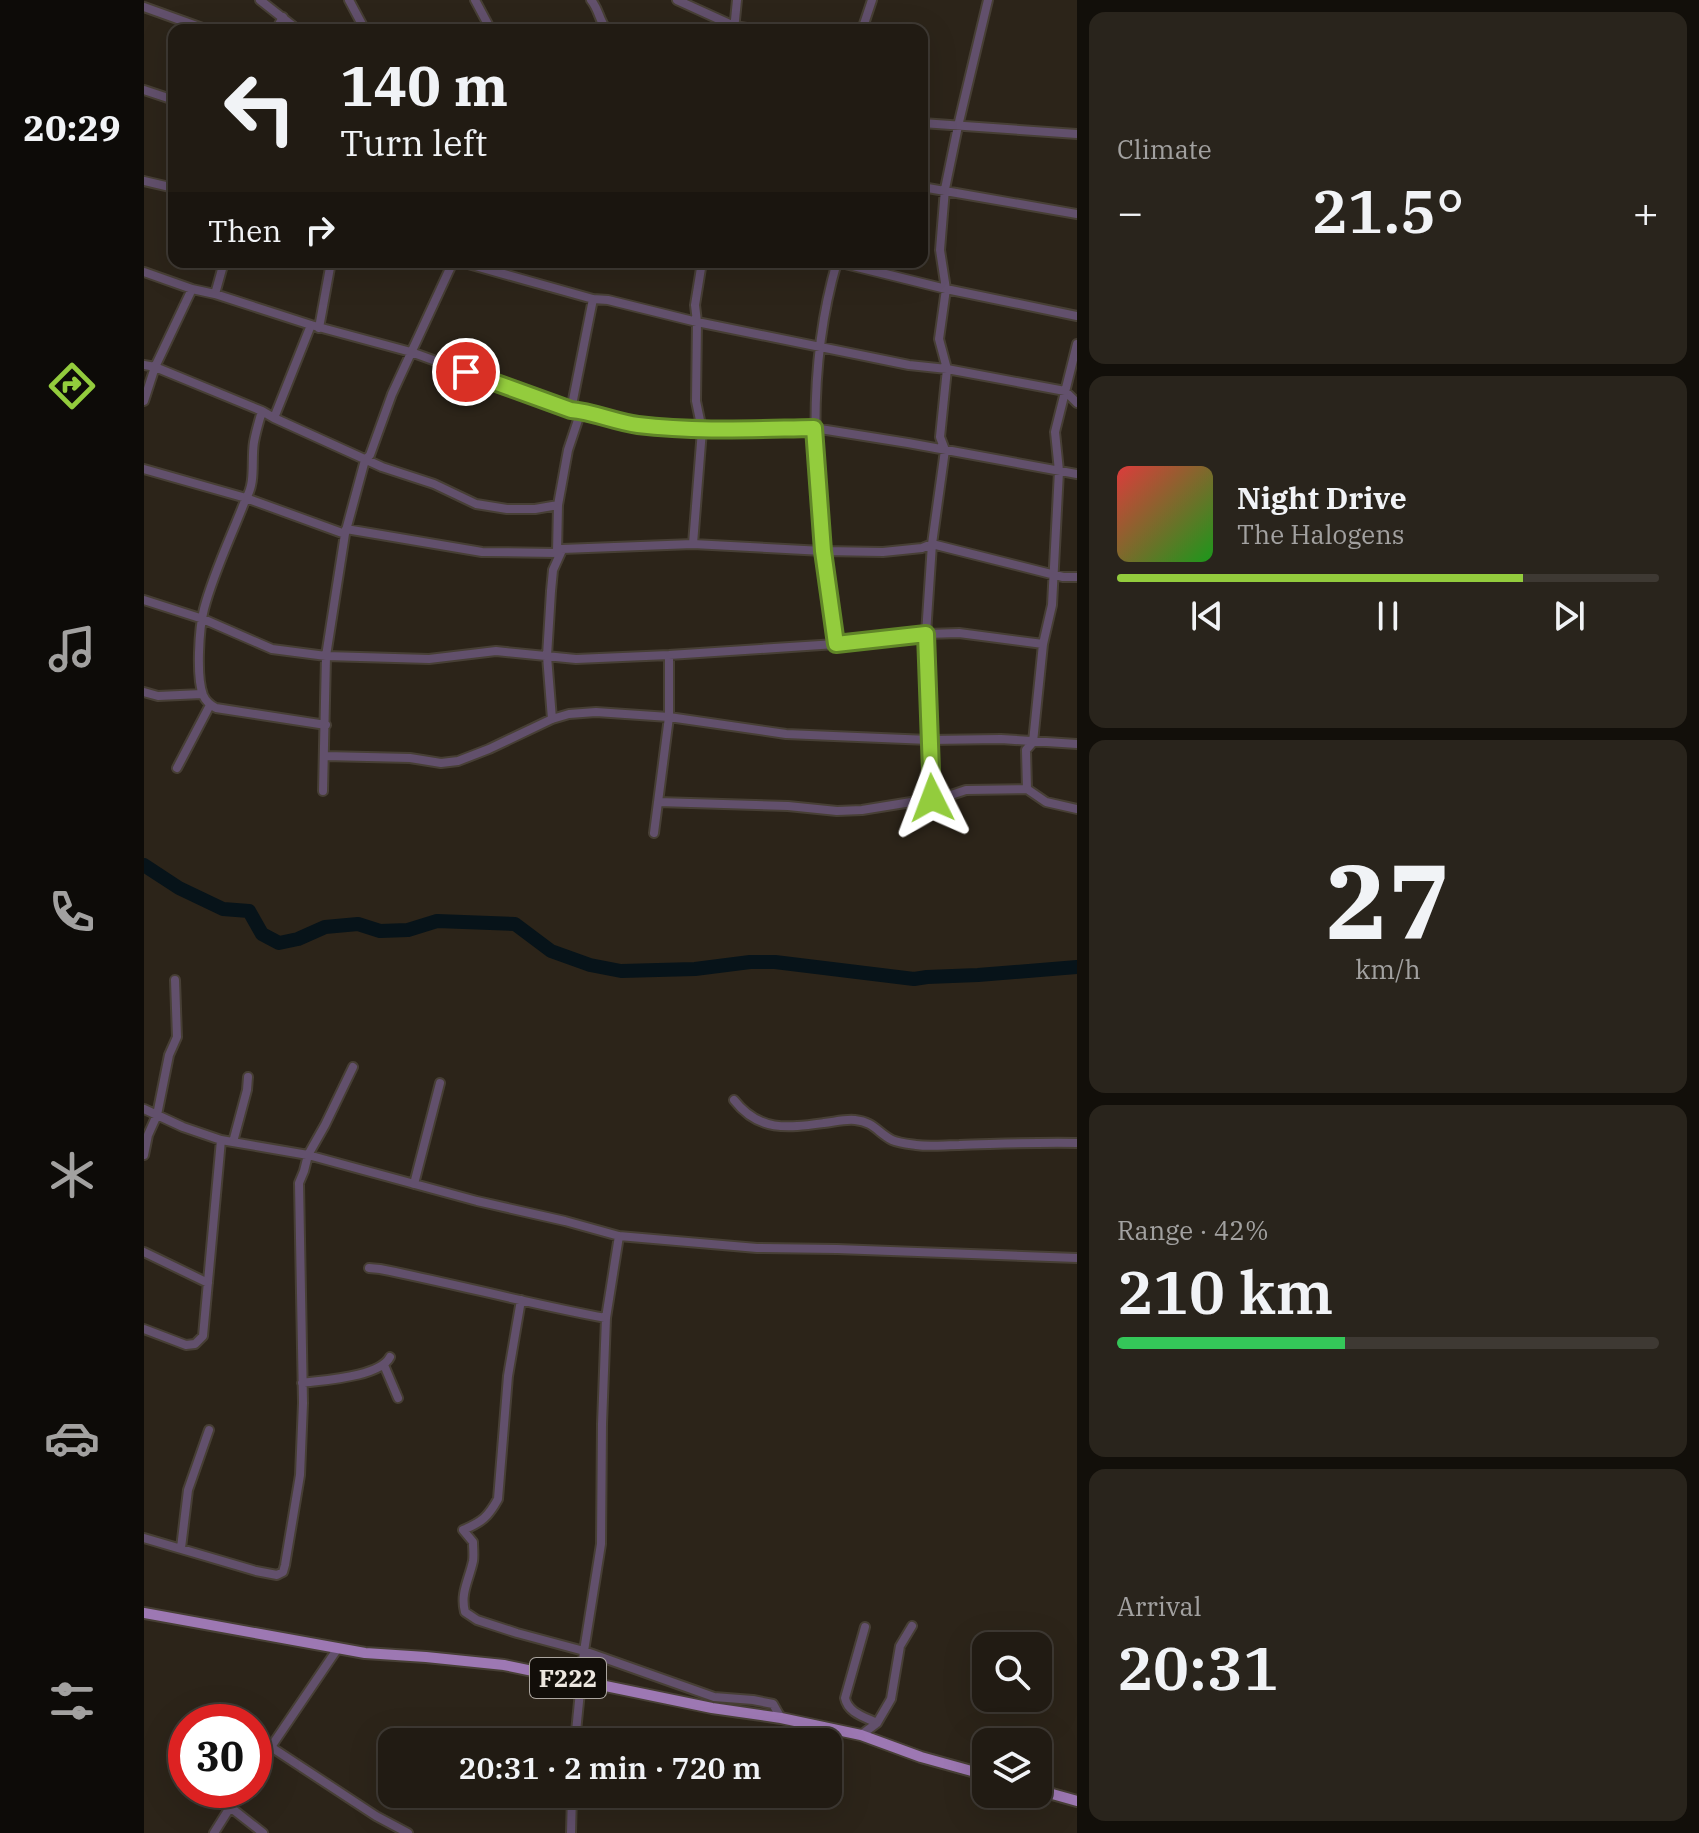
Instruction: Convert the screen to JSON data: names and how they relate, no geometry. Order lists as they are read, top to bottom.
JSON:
{
  "streets": {
    "main road": ["F222"]
  },
  "page": {
    "tabs": "20:29",
    "tile": [
      "Climate",
      ["27", "km/h"],
      ["Range · 42%", "210 km"],
      ["Arrival", "20:31"]
    ],
    "turn": ["140 m", "Turn left"],
    "heat": ["−", "21.5°", "+"],
    "then": "Then",
    "song": ["Night Drive", "The Halogens"],
    "limit": "30",
    "trip": "20:31 · 2 min · 720 m"
  }
}
